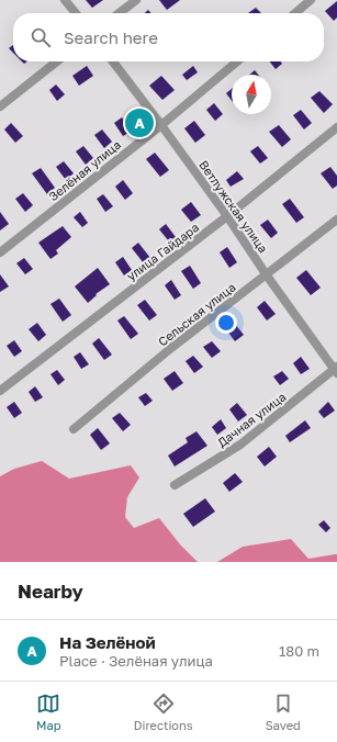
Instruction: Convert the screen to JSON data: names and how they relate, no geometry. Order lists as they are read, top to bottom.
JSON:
{
  "streets": {
    "street": [
      "Зелёная улица",
      "Ветлужская улица",
      "улица Гайдара",
      "Сельская улица",
      "Дачная улица"
    ]
  },
  "crossings": [
    ["Зелёная улица", "Ветлужская улица"],
    ["Ветлужская улица", "улица Гайдара"],
    ["Ветлужская улица", "Сельская улица"],
    ["Ветлужская улица", "Дачная улица"]
  ],
  "north": "top",
  "page": {
    "search": "Search here",
    "pins": "A",
    "heading": "Nearby",
    "list": [
      {
        "mark": "A",
        "name": "На Зелёной",
        "note": "Place · Зелёная улица",
        "value": "180 m"
      }
    ],
    "nav": ["Map", "Directions", "Saved"]
  }
}
